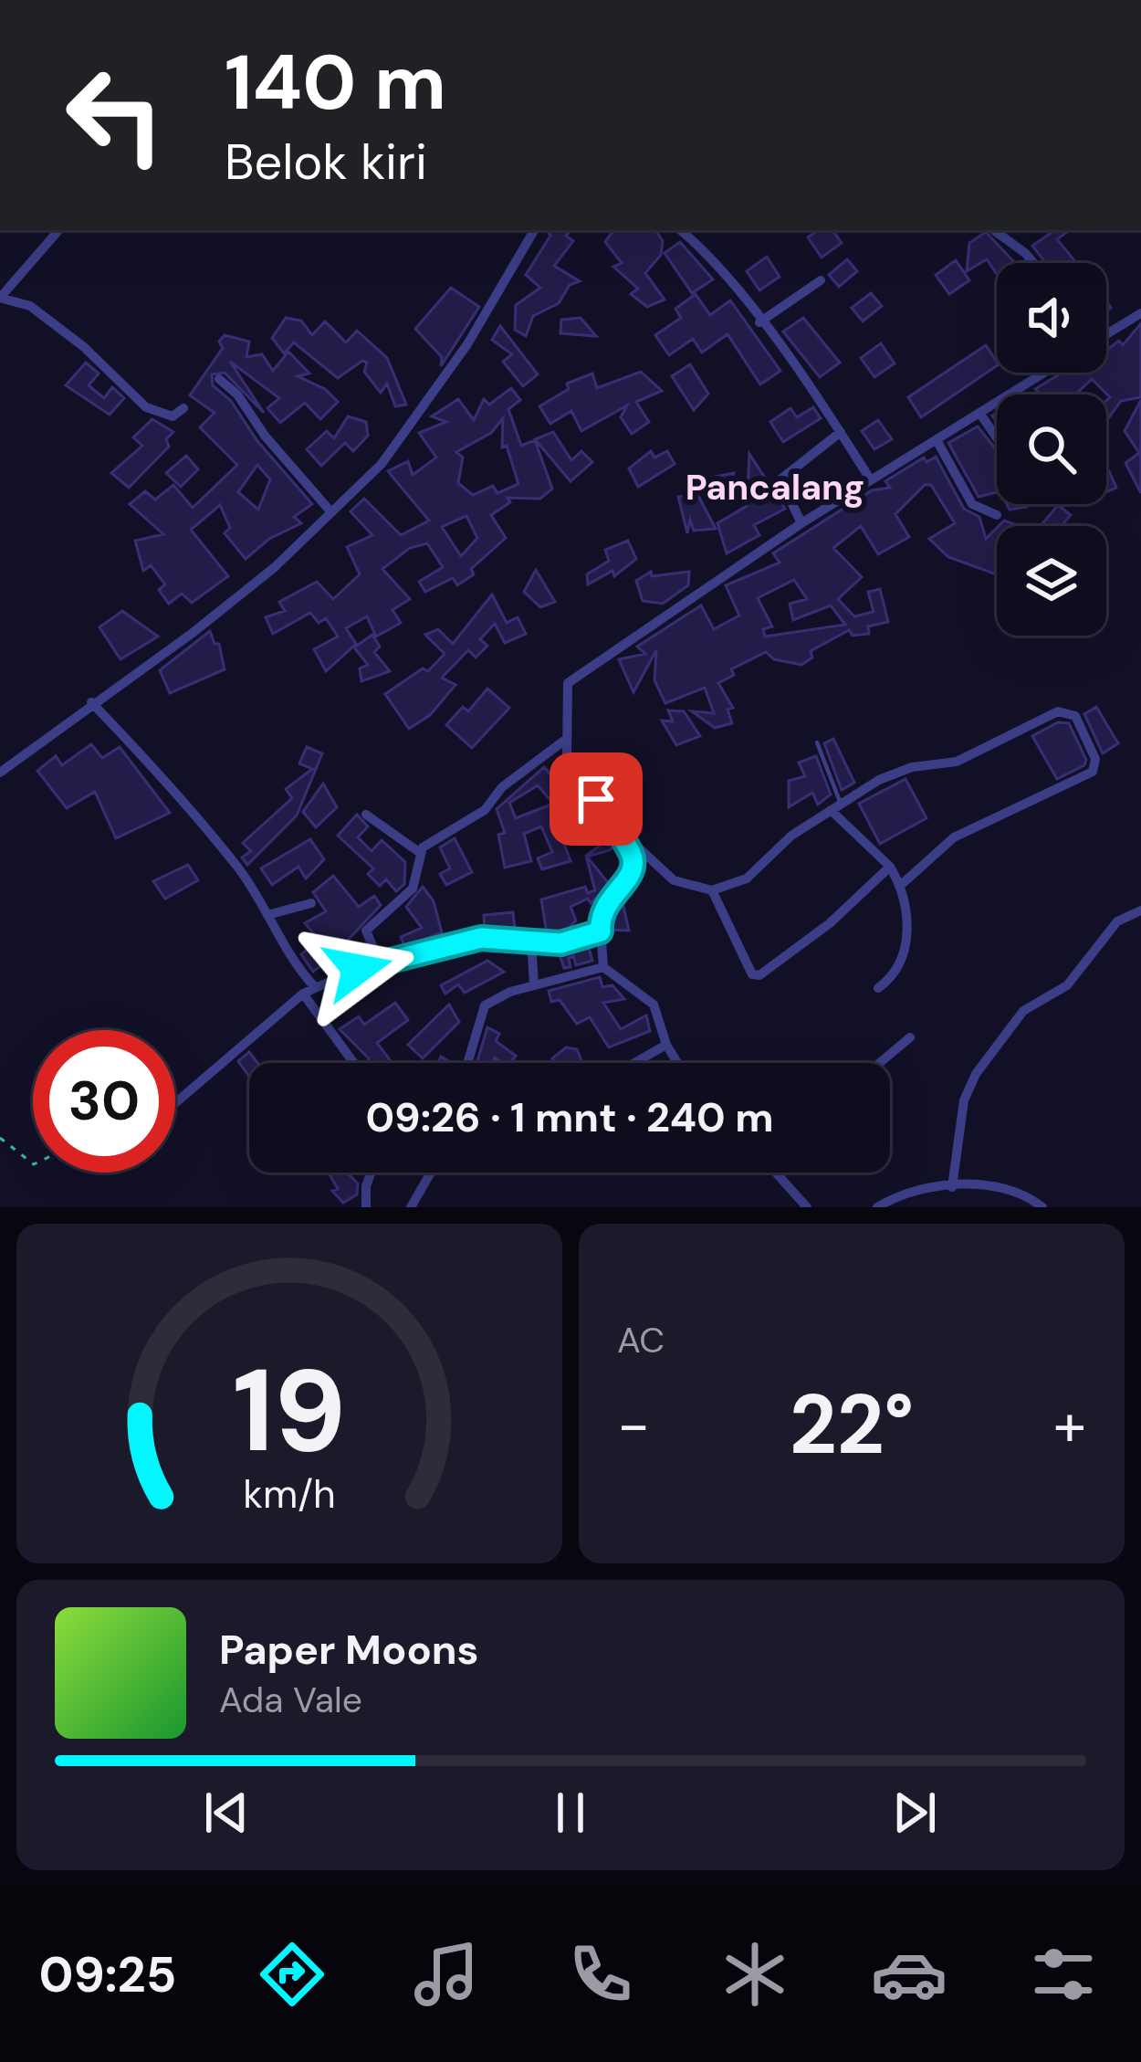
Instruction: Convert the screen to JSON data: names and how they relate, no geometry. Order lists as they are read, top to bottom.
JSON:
{
  "districts": ["Pancalang"],
  "page": {
    "turn": ["140 m", "Belok kiri"],
    "limit": "30",
    "trip": "09:26 · 1 mnt · 240 m",
    "tile": "AC",
    "heat": ["−", "22°", "+"],
    "song": ["Paper Moons", "Ada Vale"],
    "tabs": "09:25",
    "gauge": ["19", "km/h"]
  }
}
